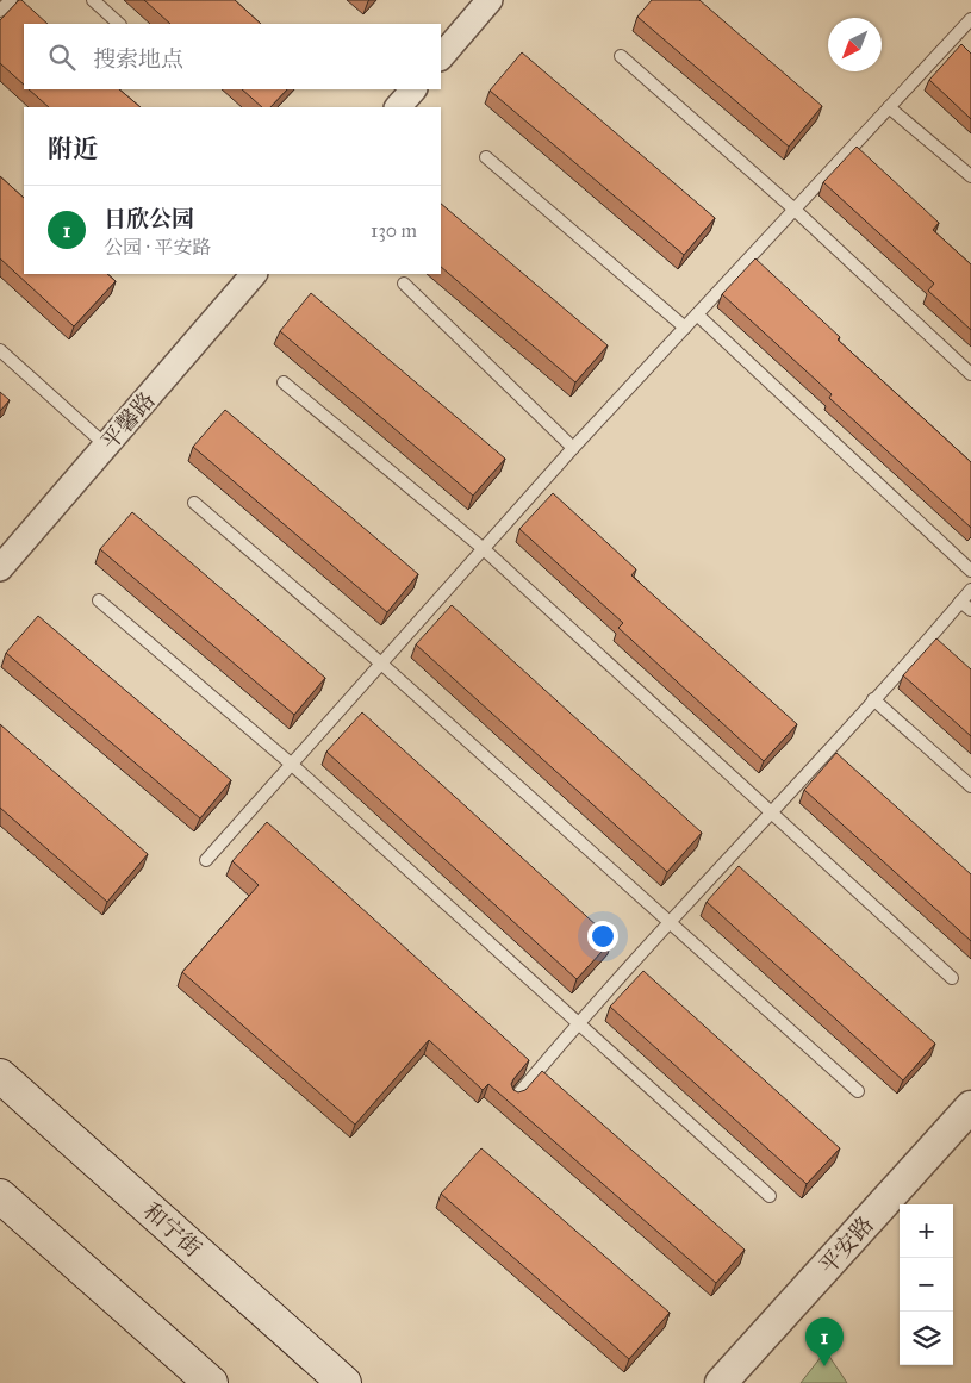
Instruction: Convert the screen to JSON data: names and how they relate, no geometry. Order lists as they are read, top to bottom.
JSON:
{
  "streets": {
    "main road": ["和宁街"],
    "street": ["平馨路", "平安路"]
  },
  "north": "bottom left",
  "page": {
    "search": "搜索地点",
    "heading": "附近",
    "list": [
      {
        "mark": "1",
        "name": "日欣公园",
        "note": "公园 · 平安路",
        "value": "130 m"
      }
    ],
    "map_buttons": ["+", "−"],
    "pins": "1"
  }
}
